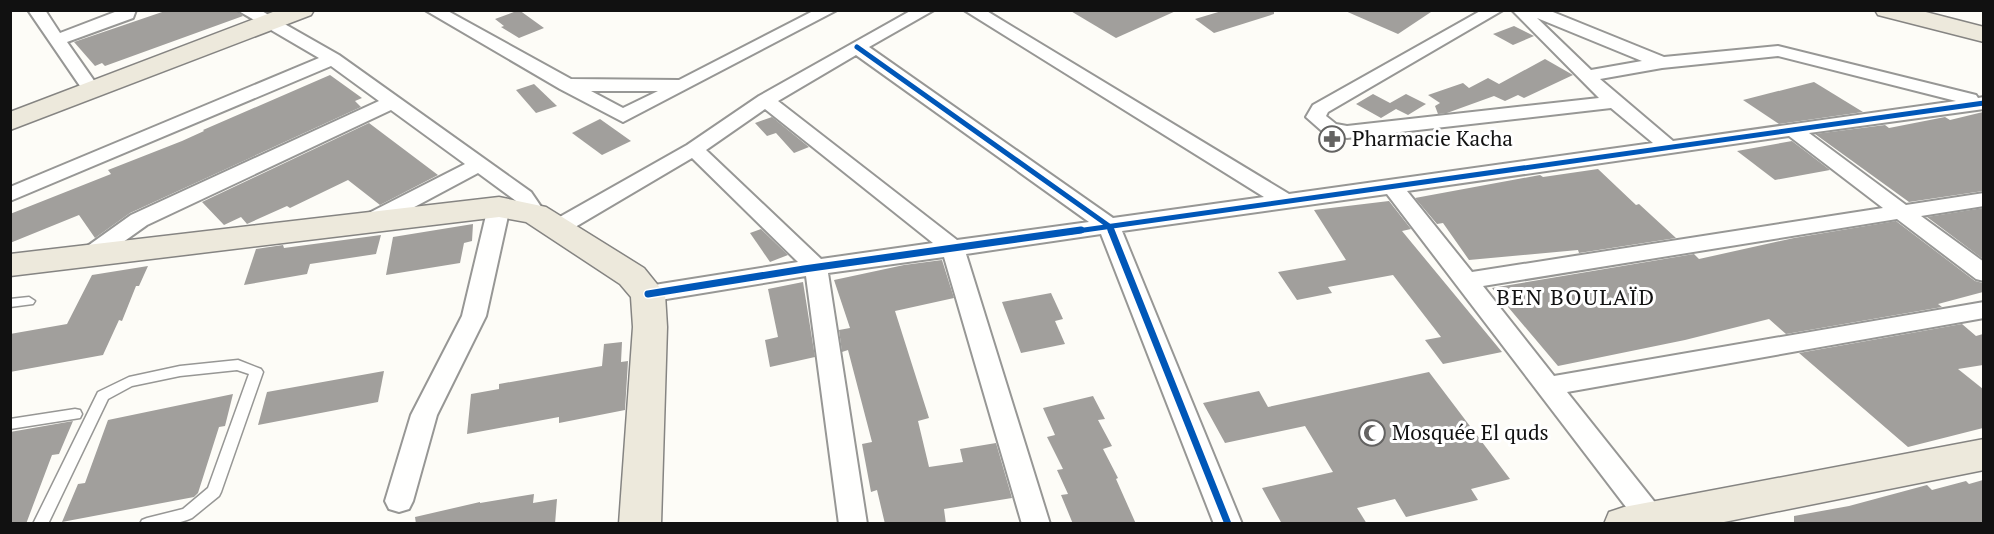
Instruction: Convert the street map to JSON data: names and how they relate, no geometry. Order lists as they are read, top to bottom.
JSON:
{
  "districts": ["BEN BOULAÏD"],
  "places": {
    "pharmacy": ["Pharmacie Kacha"],
    "mosque": ["Mosquée El quds"]
  }
}
